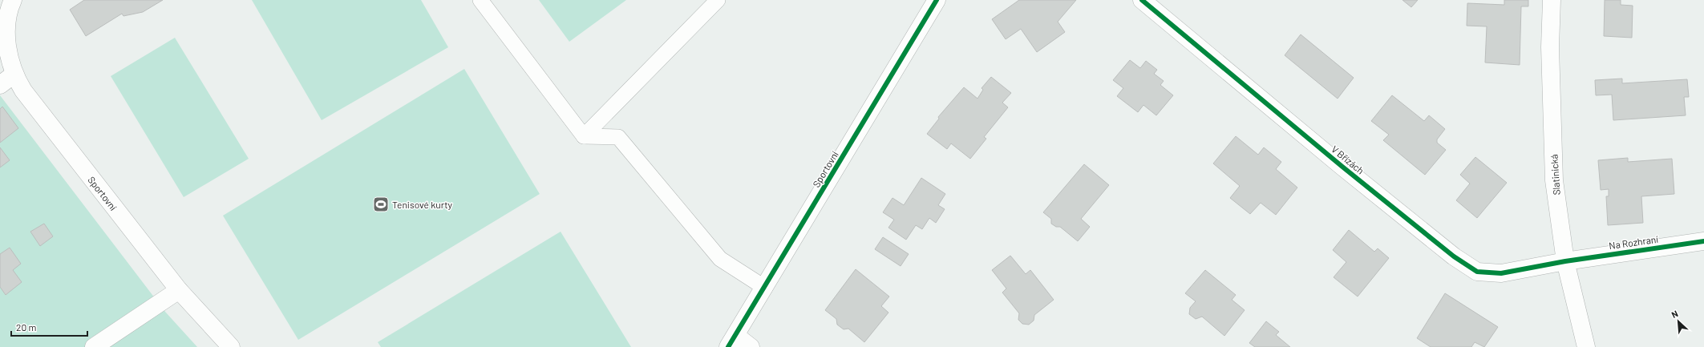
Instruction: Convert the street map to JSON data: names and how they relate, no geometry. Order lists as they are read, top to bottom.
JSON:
{
  "streets": {
    "street": [
      "V Břízách",
      "Sportovní",
      "Slatinická",
      "Na Rozhraní"
    ]
  },
  "crossings": [
    ["V Břízách", "Slatinická"],
    ["V Břízách", "Na Rozhraní"],
    ["Slatinická", "Na Rozhraní"]
  ],
  "places": {
    "sports": ["Tenisové kurty"]
  },
  "scale_bar": "20 m",
  "north": "top left"
}
